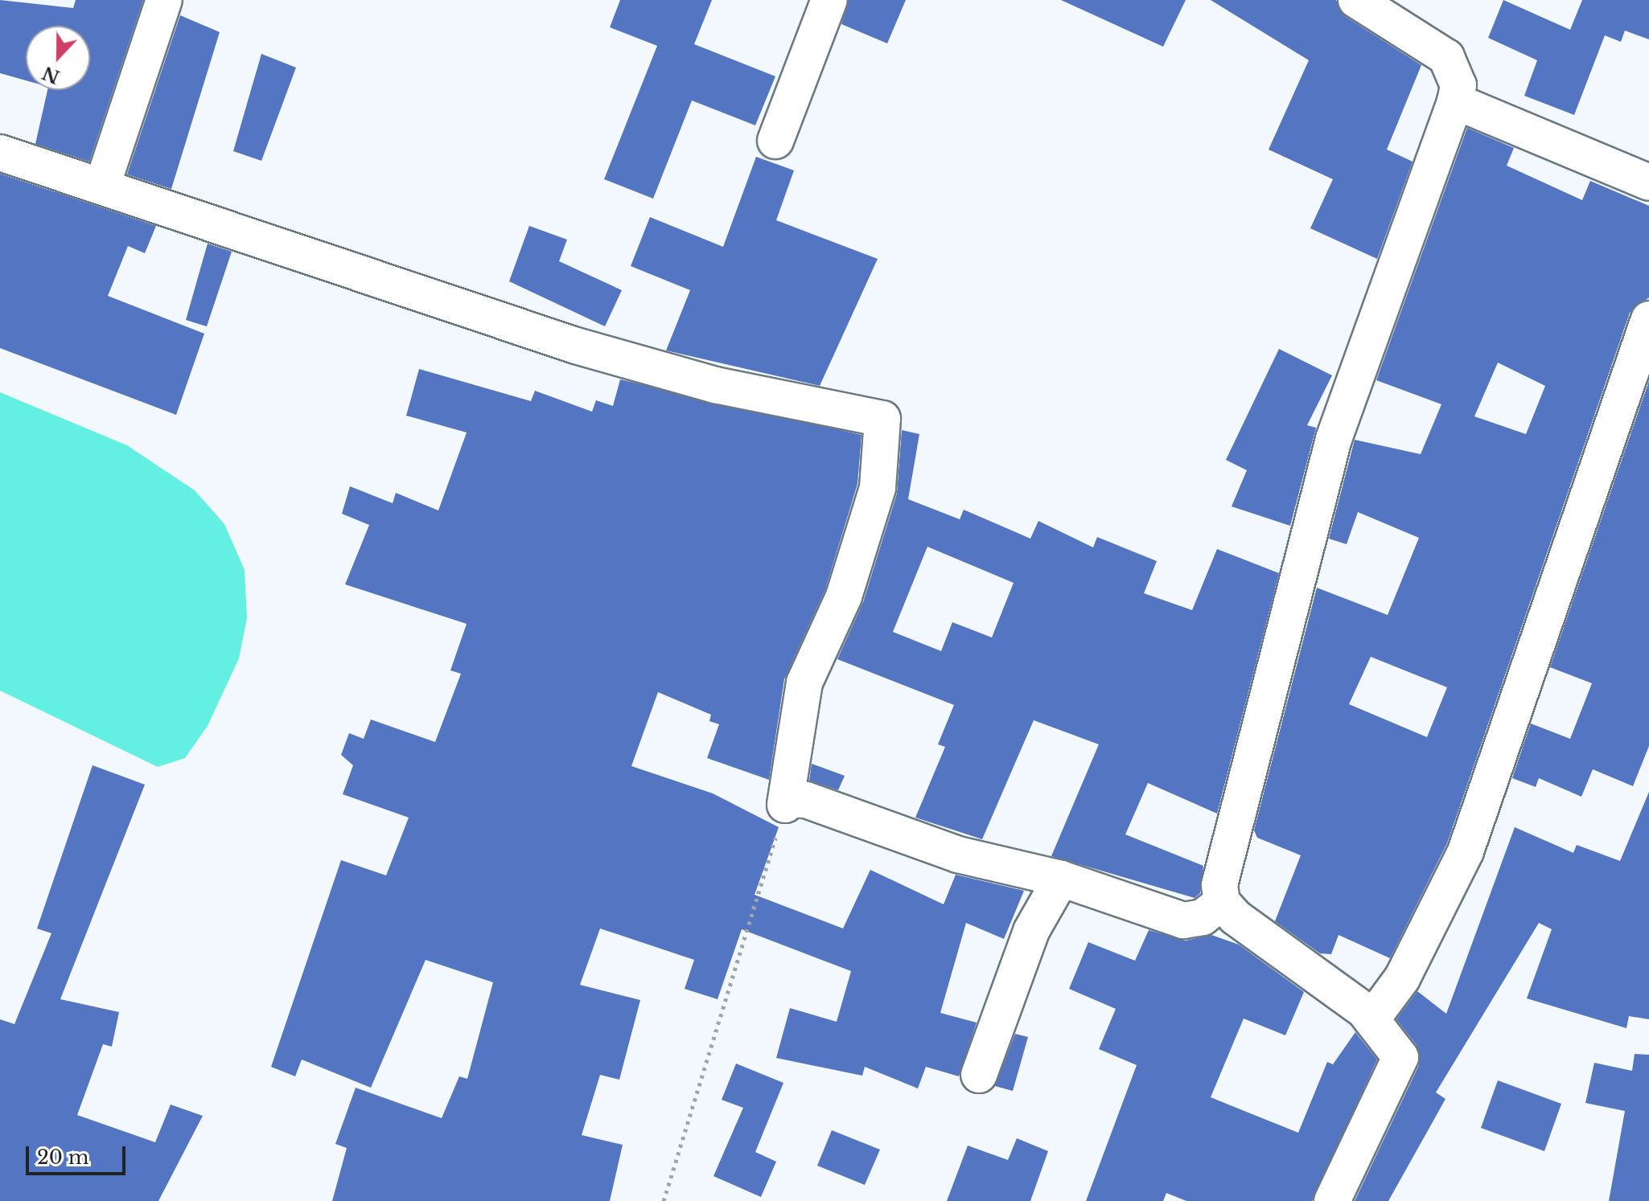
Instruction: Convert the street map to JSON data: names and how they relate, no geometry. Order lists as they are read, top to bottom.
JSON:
{
  "scale_bar": "20 m",
  "north": "bottom"
}
